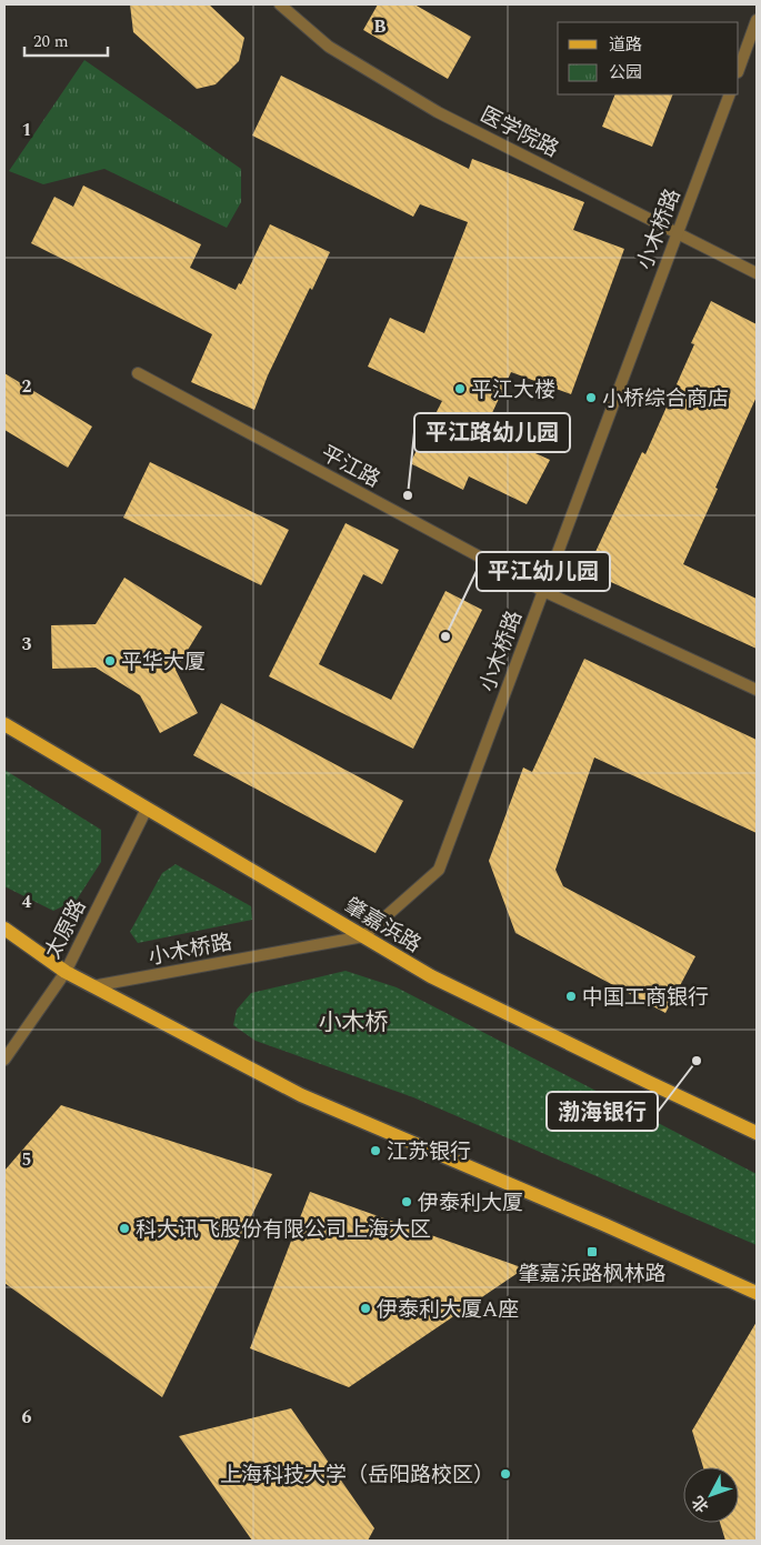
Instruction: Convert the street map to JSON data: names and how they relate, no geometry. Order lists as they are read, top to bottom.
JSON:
{
  "streets": {
    "main road": ["肇嘉浜路"],
    "street": [
      "医学院路",
      "小木桥路",
      "平江路",
      "太原路"
    ]
  },
  "crossings": [
    ["医学院路", "小木桥路"],
    ["小木桥路", "平江路"],
    ["小木桥路", "肇嘉浜路"],
    ["肇嘉浜路", "太原路"]
  ],
  "districts": ["小木桥"],
  "places": {
    "other": [
      "平江大楼",
      "小桥综合商店",
      "平江路幼儿园",
      "平江幼儿园",
      "平华大厦",
      "中国工商银行",
      "渤海银行",
      "江苏银行",
      "伊泰利大厦",
      "科大讯飞股份有限公司上海大区",
      "伊泰利大厦A座",
      "上海科技大学（岳阳路校区）"
    ],
    "transit": ["肇嘉浜路枫林路"]
  },
  "legend": ["道路", "公园"],
  "scale_bar": "20 m",
  "north": "bottom left",
  "grid": {
    "columns": ["B"],
    "rows": [
      "1",
      "2",
      "3",
      "4",
      "5",
      "6"
    ]
  }
}
